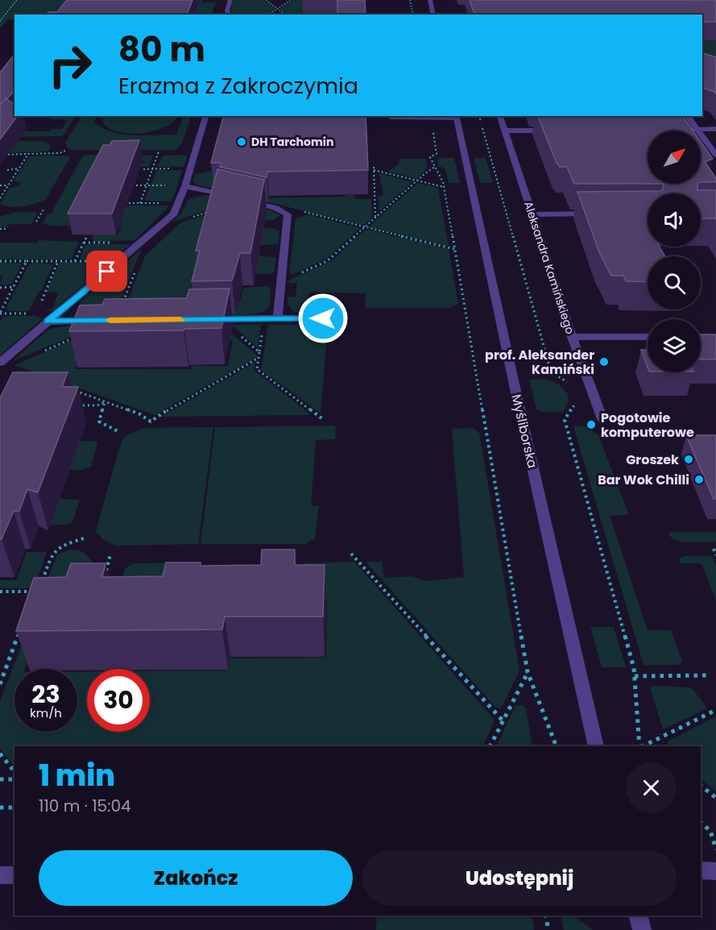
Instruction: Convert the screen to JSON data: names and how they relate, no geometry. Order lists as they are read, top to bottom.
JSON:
{
  "streets": {
    "street": ["Aleksandra Kamińskiego", "Myśliborska"]
  },
  "places": [
    "DH Tarchomin",
    "prof. Aleksander Kamiński",
    "Pogotowie komputerowe",
    "Groszek",
    "Bar Wok Chilli"
  ],
  "north": "top right",
  "page": {
    "turn": ["80 m", "Erazma z Zakroczymia"],
    "speed": "23 km/h",
    "limit": "30",
    "heading": ["1 min", "110 m · 15:04"],
    "buttons": ["Zakończ", "Udostępnij"]
  }
}
